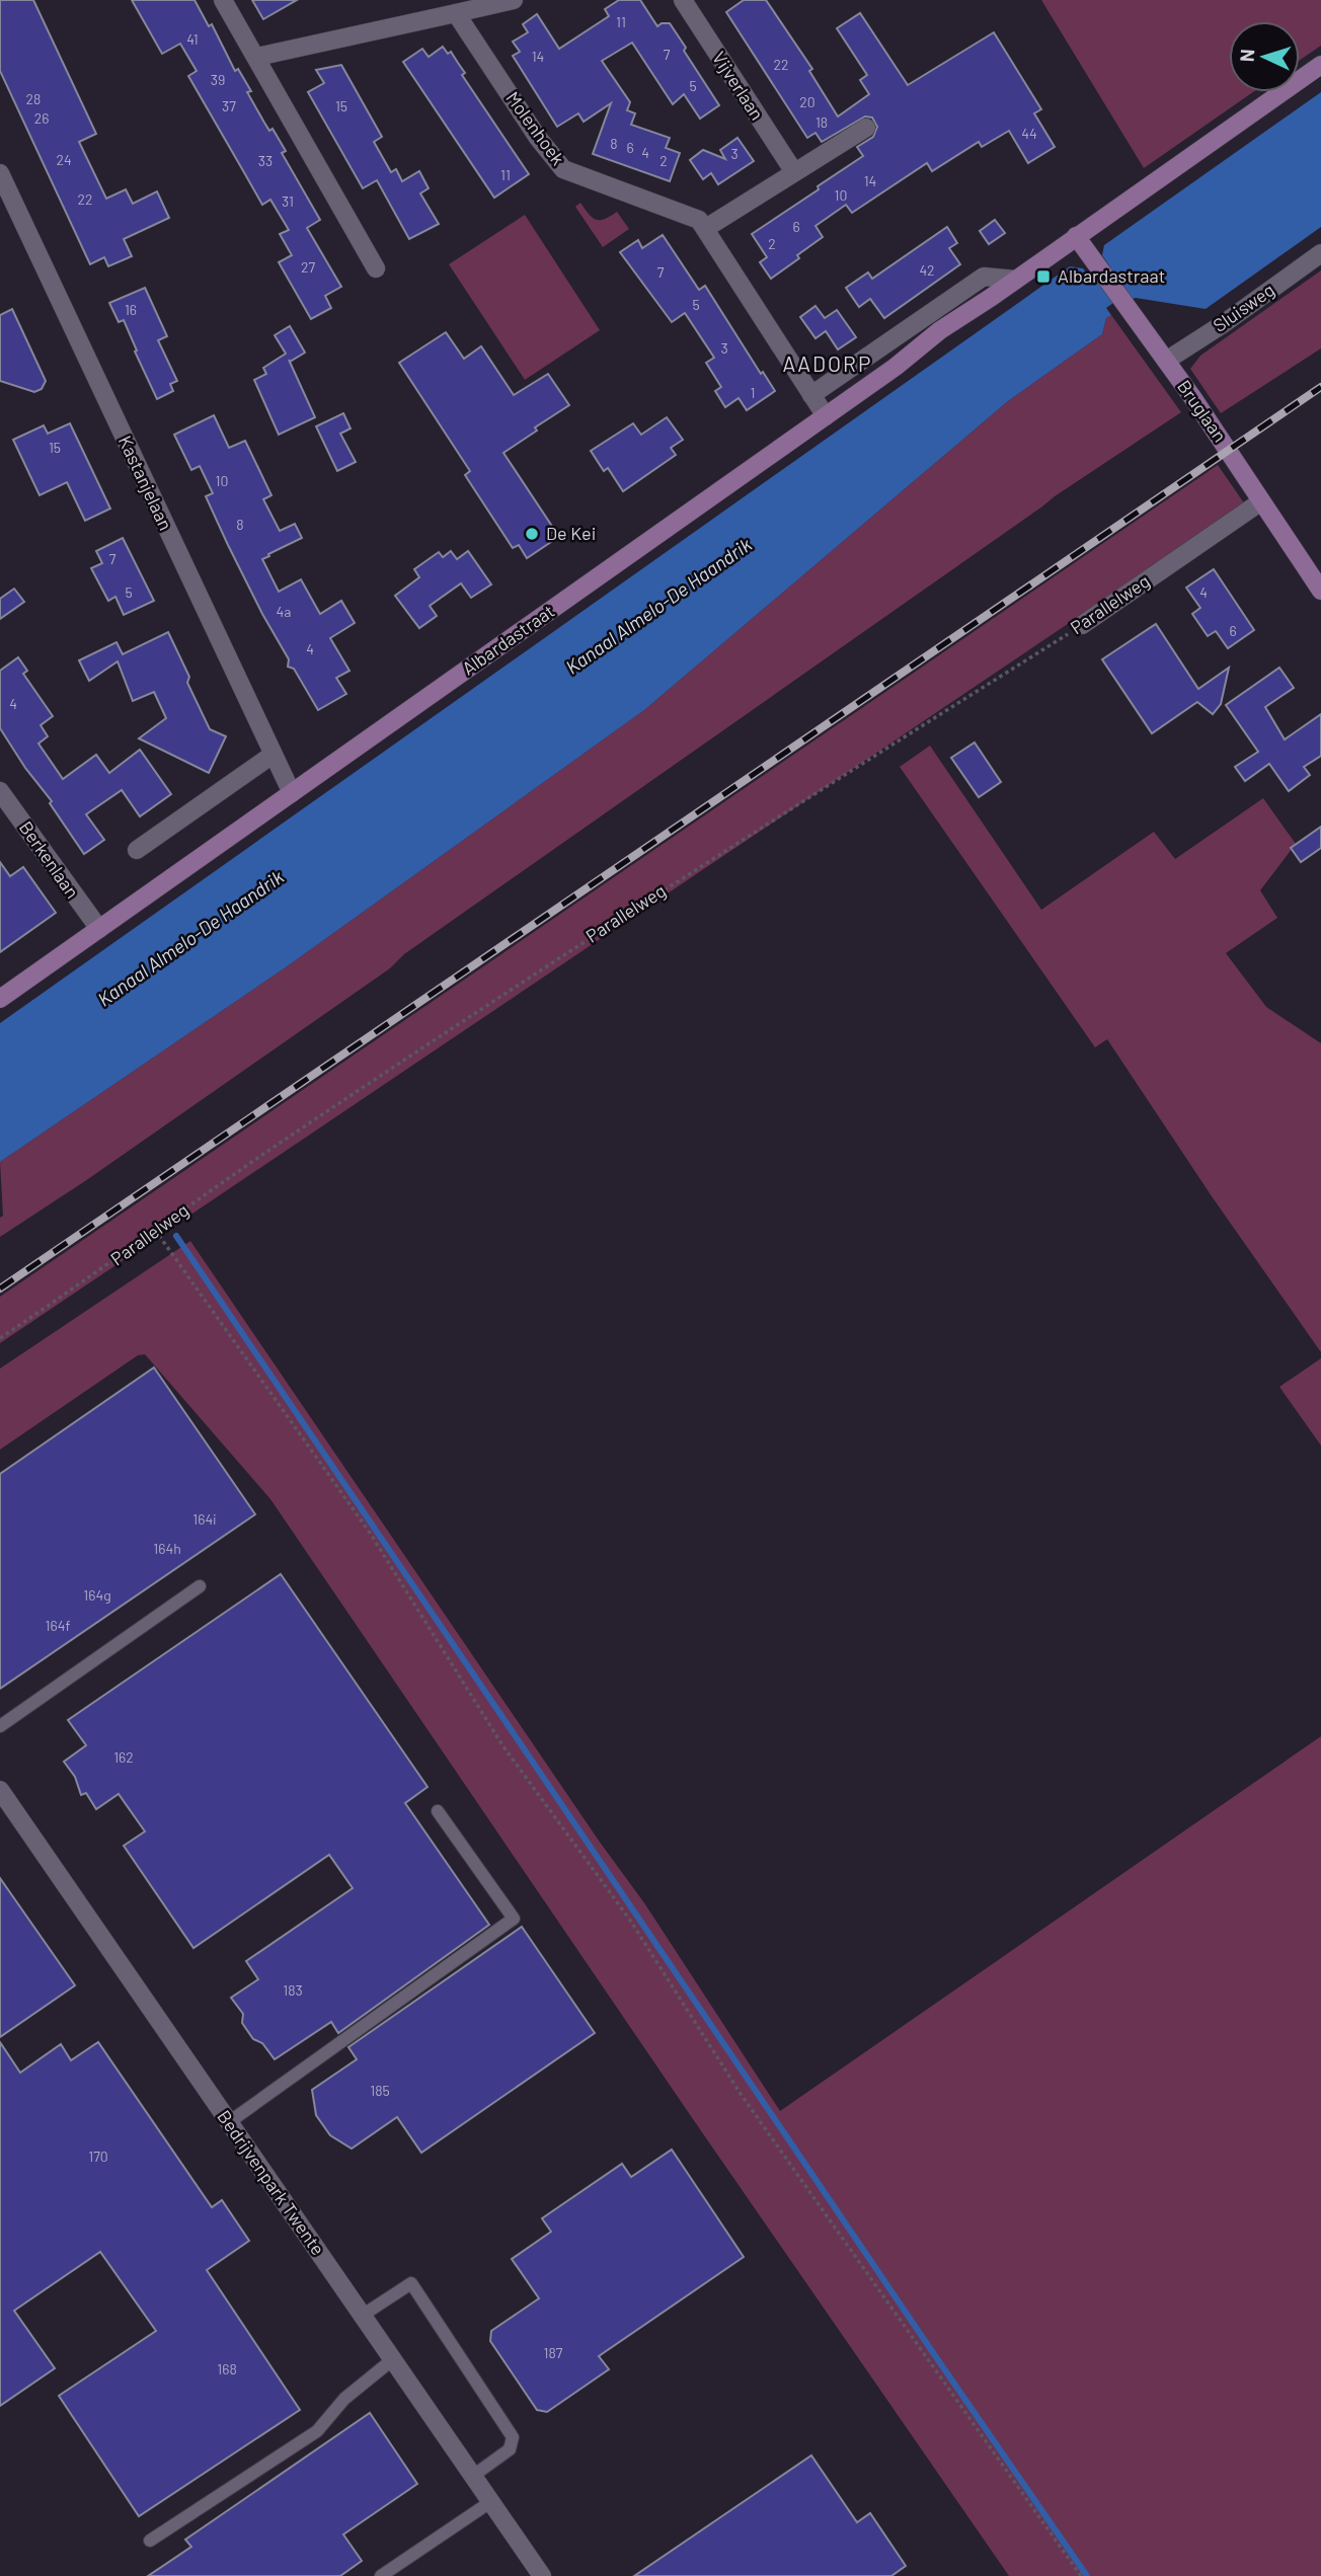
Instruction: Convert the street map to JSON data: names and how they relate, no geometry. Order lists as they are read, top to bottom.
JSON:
{
  "streets": {
    "street": [
      "Vijverlaan",
      "Molenhoek",
      "Sluisweg",
      "Bruglaan",
      "Kastanjelaan",
      "Parallelweg",
      "Albardastraat",
      "Berkenlaan",
      "Bedrijvenpark Twente"
    ]
  },
  "crossings": [
    ["Molenhoek", "Albardastraat"],
    ["Sluisweg", "Bruglaan"],
    ["Bruglaan", "Parallelweg"],
    ["Bruglaan", "Albardastraat"],
    ["Kastanjelaan", "Albardastraat"],
    ["Albardastraat", "Berkenlaan"]
  ],
  "districts": ["AADORP"],
  "water": ["Kanaal Almelo-De Haandrik"],
  "places": {
    "transit": ["Albardastraat"],
    "other": ["De Kei"]
  },
  "house_numbers": [
    "11",
    "41",
    "7",
    "14",
    "22",
    "39",
    "5",
    "28",
    "20",
    "37",
    "15",
    "26",
    "18",
    "44",
    "8",
    "6",
    "4",
    "3",
    "24",
    "33",
    "2",
    "11",
    "14",
    "10",
    "22",
    "31",
    "6",
    "2",
    "27",
    "42",
    "7",
    "5",
    "16",
    "3",
    "1",
    "15",
    "10",
    "8",
    "7",
    "5",
    "4",
    "4a",
    "6",
    "4",
    "4",
    "164i",
    "164h",
    "164g",
    "164f",
    "162",
    "183",
    "185",
    "170",
    "187",
    "168"
  ],
  "north": "left"
}
